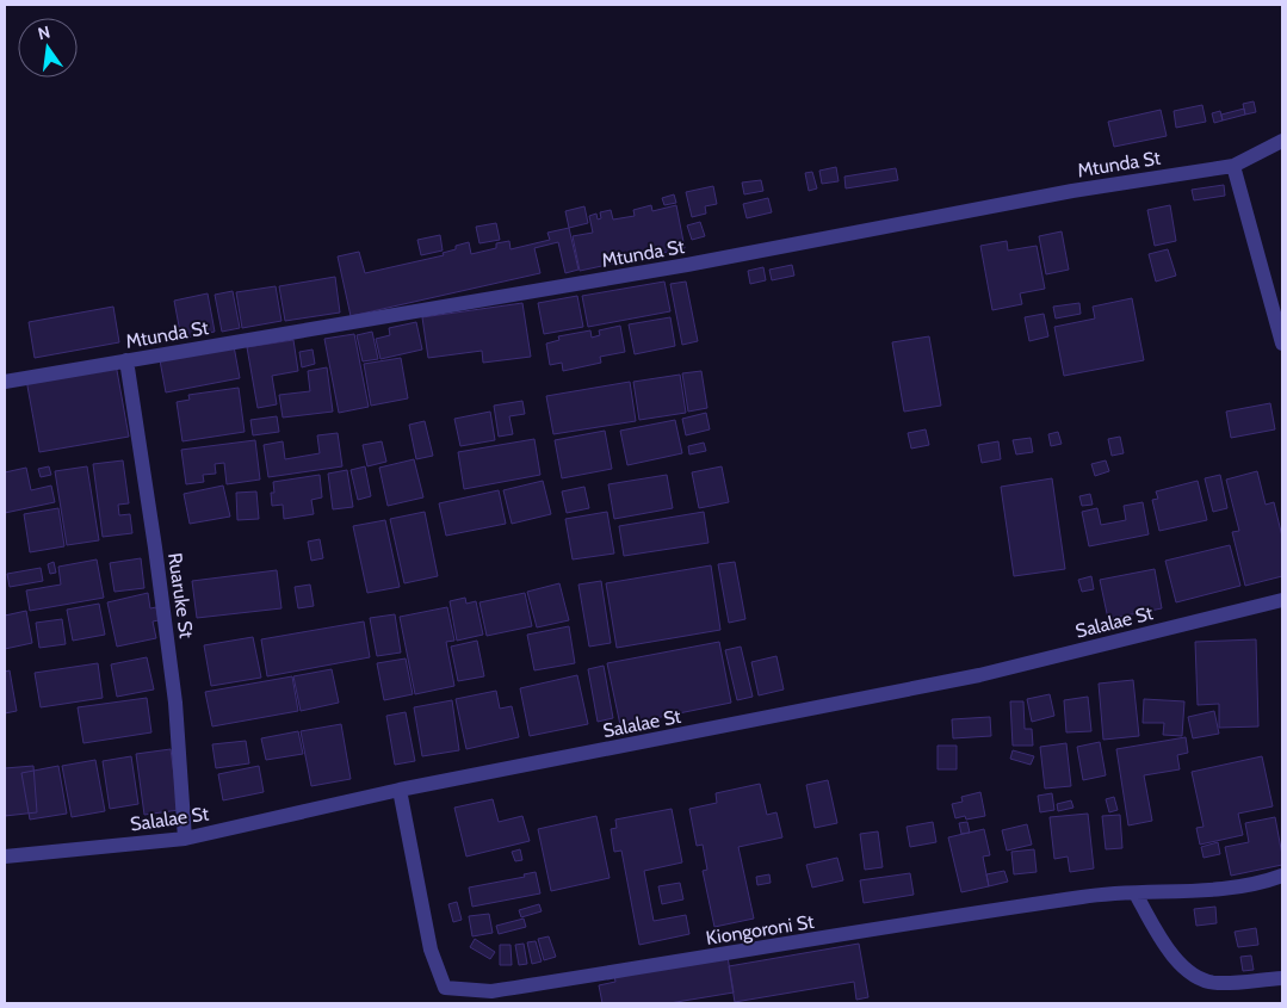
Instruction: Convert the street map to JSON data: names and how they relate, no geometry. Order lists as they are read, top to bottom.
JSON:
{
  "streets": {
    "street": [
      "Mtunda St",
      "Ruaruke St",
      "Salalae St",
      "Kiongoroni St"
    ]
  },
  "crossings": [
    ["Mtunda St", "Ruaruke St"],
    ["Ruaruke St", "Salalae St"]
  ],
  "north": "top"
}
